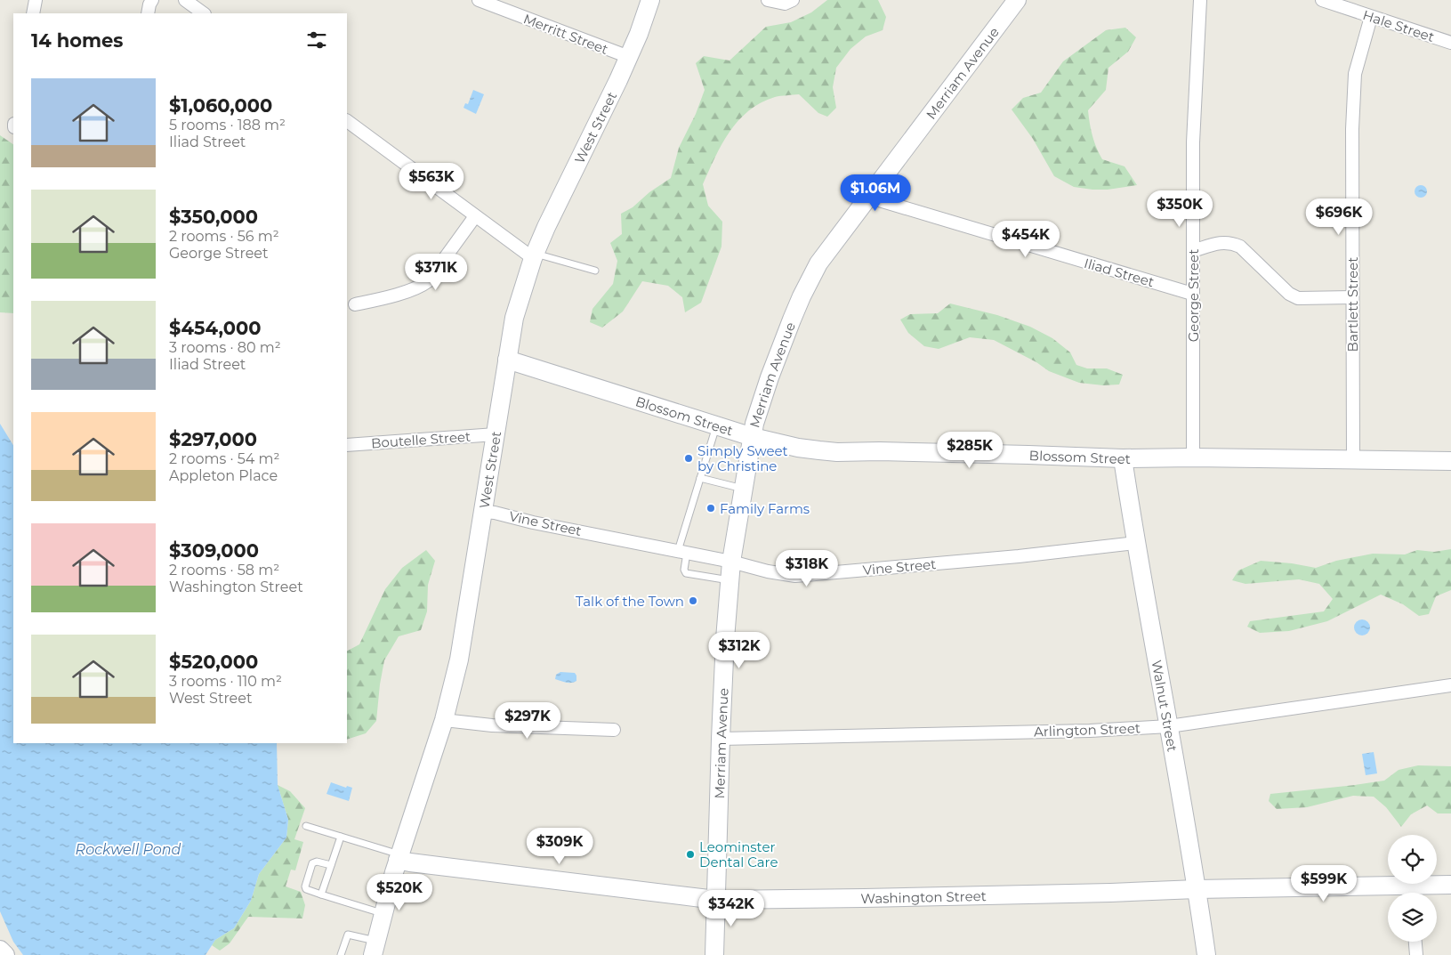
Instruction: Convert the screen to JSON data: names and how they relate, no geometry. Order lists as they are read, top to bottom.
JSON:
{
  "streets": {
    "street": [
      "Hale Street",
      "Merritt Street",
      "Merriam Avenue",
      "West Street",
      "Iliad Street",
      "George Street",
      "Bartlett Street",
      "Blossom Street",
      "Boutelle Street",
      "Vine Street",
      "Walnut Street",
      "Arlington Street",
      "Washington Street"
    ]
  },
  "crossings": [
    ["Hale Street", "Bartlett Street"],
    ["Merritt Street", "West Street"],
    ["Merriam Avenue", "Iliad Street"],
    ["Merriam Avenue", "Blossom Street"],
    ["Merriam Avenue", "Vine Street"],
    ["Merriam Avenue", "Arlington Street"],
    ["Merriam Avenue", "Washington Street"],
    ["West Street", "Blossom Street"],
    ["West Street", "Boutelle Street"],
    ["West Street", "Vine Street"],
    ["West Street", "Washington Street"],
    ["Iliad Street", "George Street"],
    ["George Street", "Blossom Street"],
    ["Bartlett Street", "Blossom Street"],
    ["Blossom Street", "Walnut Street"],
    ["Vine Street", "Walnut Street"],
    ["Walnut Street", "Arlington Street"],
    ["Walnut Street", "Washington Street"]
  ],
  "water": ["Rockwell Pond"],
  "places": [
    "Simply Sweet by Christine",
    "Family Farms",
    "Talk of the Town",
    "Leominster Dental Care"
  ],
  "page": {
    "heading": "14 homes",
    "list": [
      {
        "name": "$1,060,000",
        "note": "5 rooms · 188 m² · Iliad Street"
      },
      {
        "name": "$350,000",
        "note": "2 rooms · 56 m² · George Street"
      },
      {
        "name": "$454,000",
        "note": "3 rooms · 80 m² · Iliad Street"
      },
      {
        "name": "$297,000",
        "note": "2 rooms · 54 m² · Appleton Place"
      },
      {
        "name": "$309,000",
        "note": "2 rooms · 58 m² · Washington Street"
      },
      {
        "name": "$520,000",
        "note": "3 rooms · 110 m² · West Street"
      }
    ],
    "price": [
      "$563K",
      "$1.06M",
      "$350K",
      "$696K",
      "$454K",
      "$371K",
      "$285K",
      "$318K",
      "$312K",
      "$297K",
      "$309K",
      "$599K",
      "$520K",
      "$342K"
    ]
  }
}
